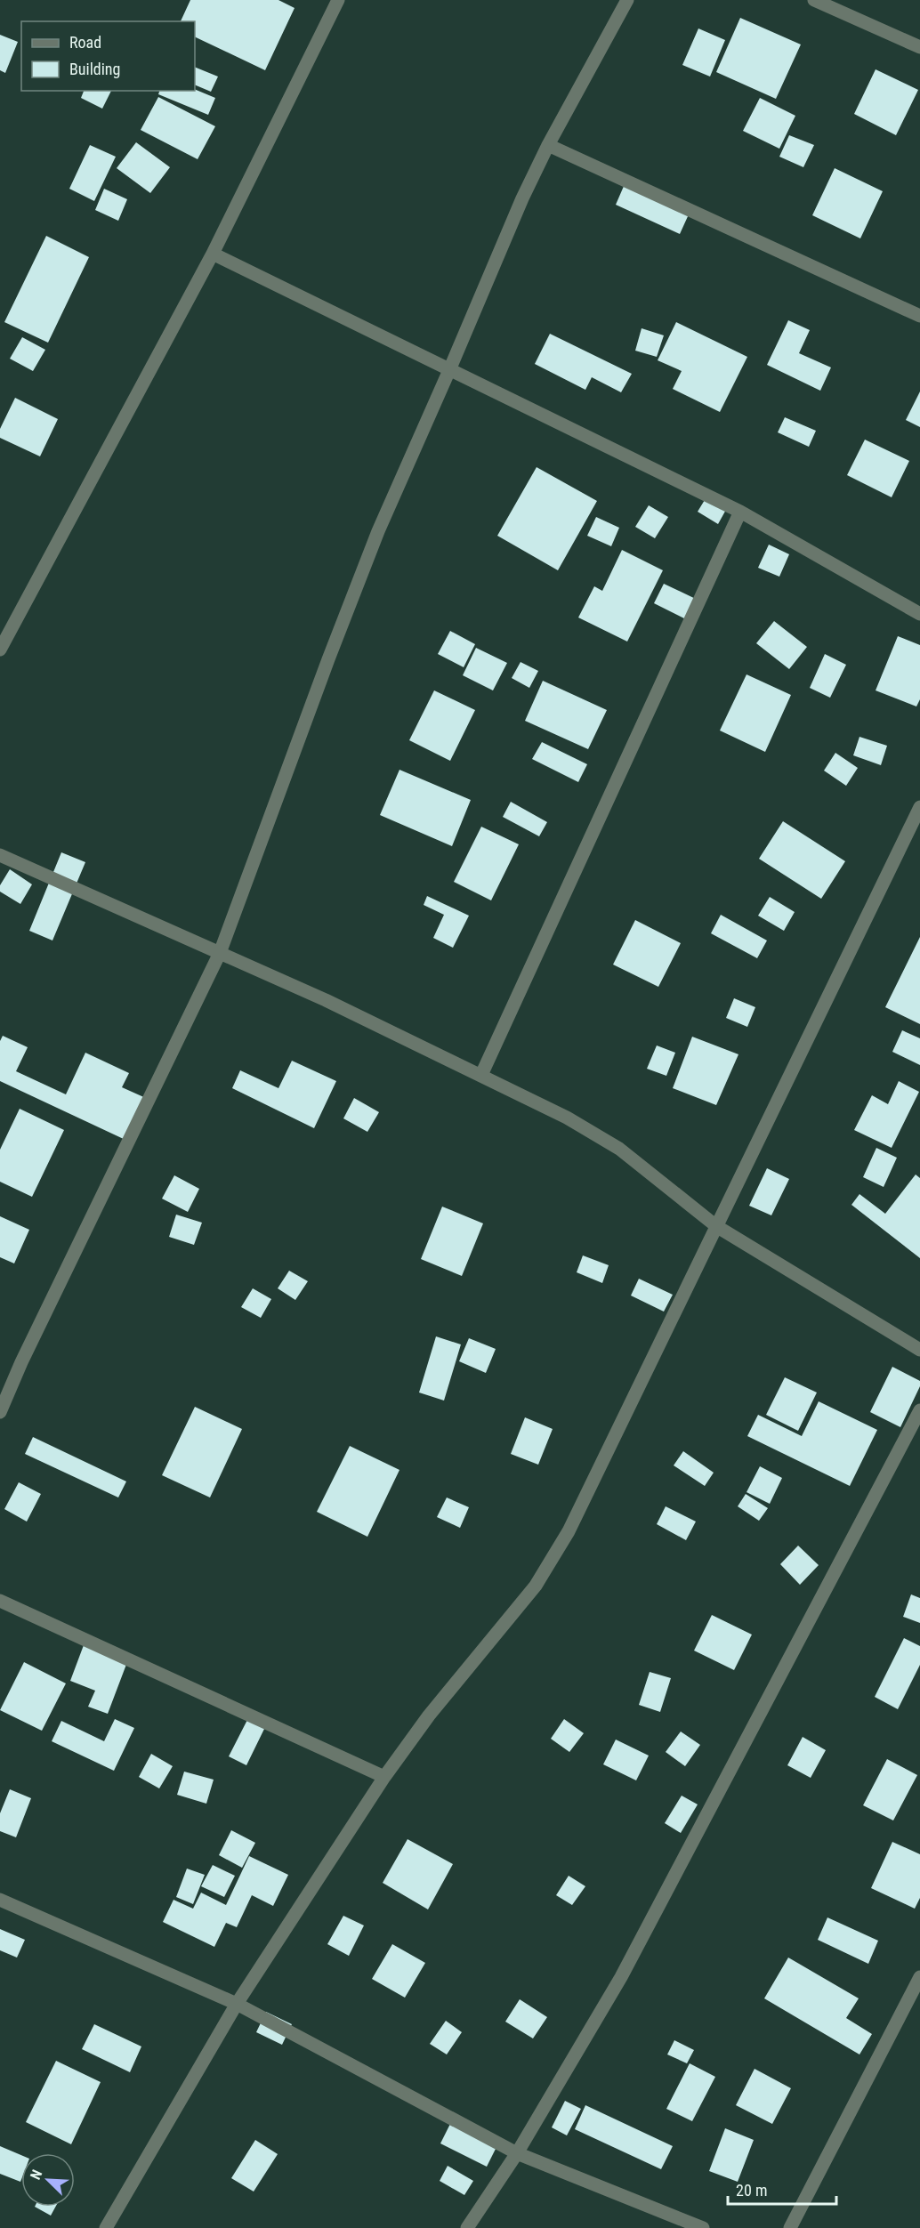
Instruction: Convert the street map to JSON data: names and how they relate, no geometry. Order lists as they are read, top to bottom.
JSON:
{
  "legend": ["Road", "Building"],
  "scale_bar": "20 m",
  "north": "top left"
}
